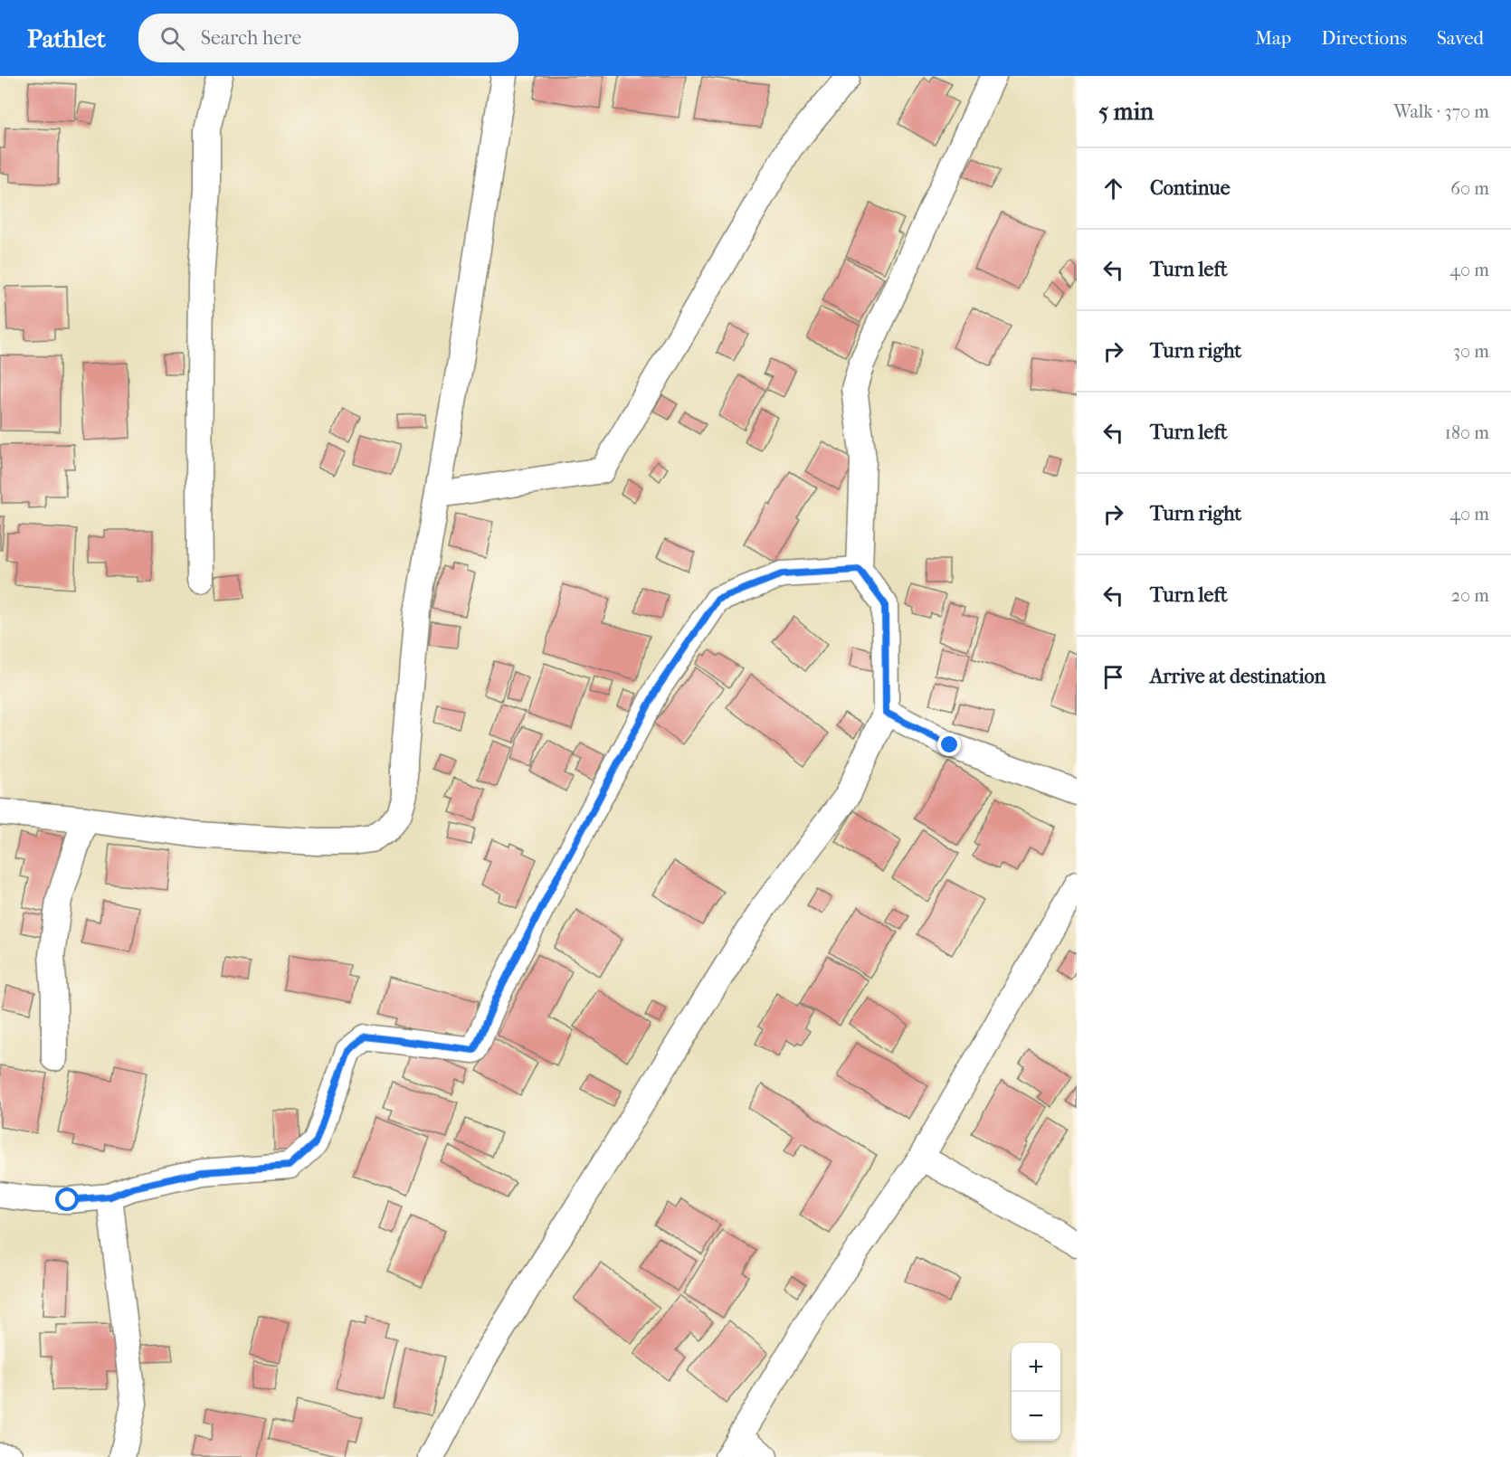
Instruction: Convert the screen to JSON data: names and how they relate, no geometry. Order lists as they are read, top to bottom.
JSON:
{
  "page": {
    "header": "Pathlet",
    "search": "Search here",
    "nav": ["Map", "Directions", "Saved"],
    "heading": ["5 min", "Walk · 370 m"],
    "list": [
      ["Continue", "60 m"],
      ["Turn left", "40 m"],
      ["Turn right", "30 m"],
      ["Turn left", "180 m"],
      ["Turn right", "40 m"],
      ["Turn left", "20 m"],
      "Arrive at destination"
    ],
    "map_buttons": ["+", "−"]
  }
}
